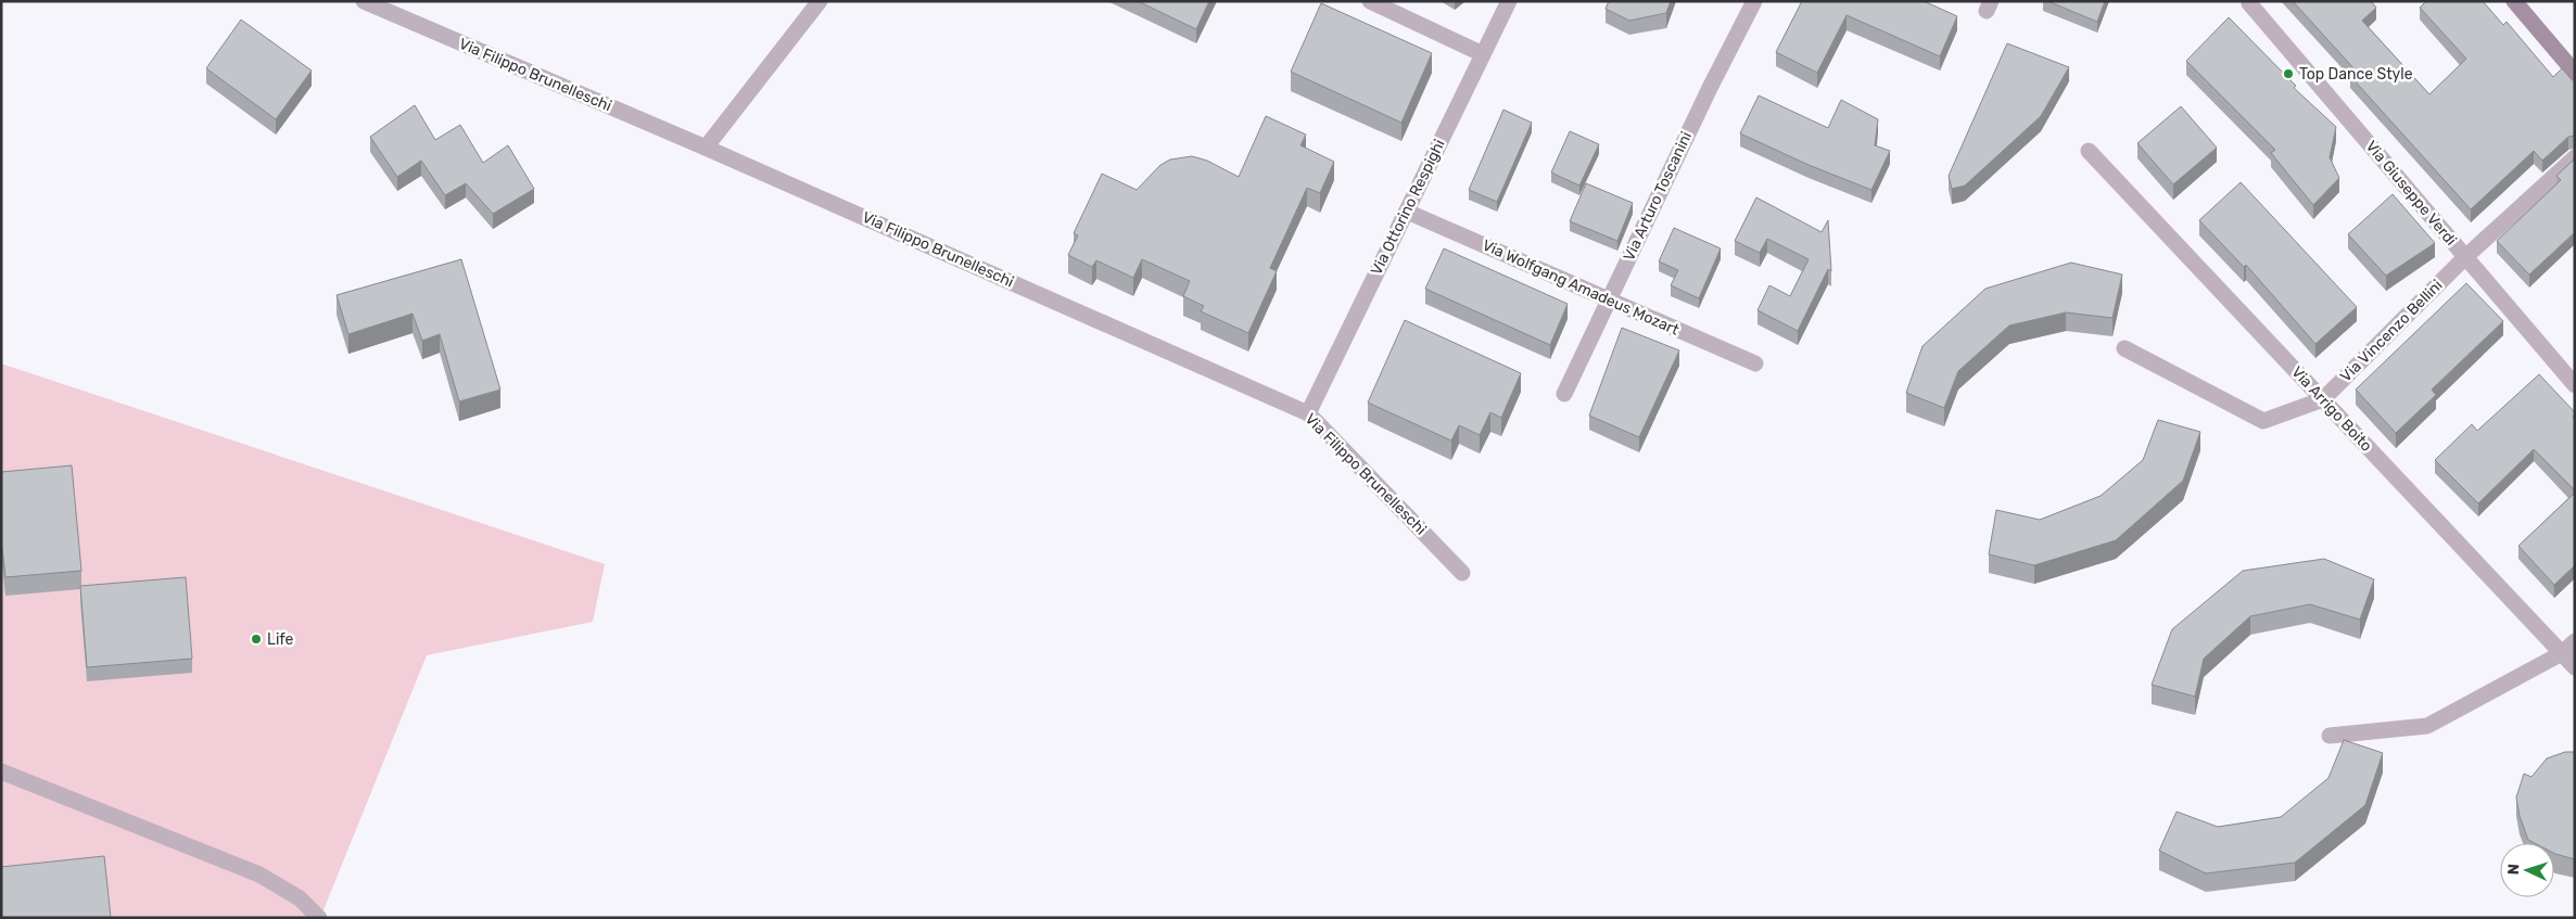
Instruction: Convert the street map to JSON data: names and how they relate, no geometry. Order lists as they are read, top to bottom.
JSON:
{
  "streets": {
    "street": [
      "Via Filippo Brunelleschi",
      "Via Giuseppe Verdi",
      "Via Arturo Toscanini",
      "Via Ottorino Respighi",
      "Via Wolfgang Amadeus Mozart",
      "Via Vincenzo Bellini",
      "Via Arrigo Boito"
    ]
  },
  "crossings": [
    ["Via Filippo Brunelleschi", "Via Ottorino Respighi"],
    ["Via Giuseppe Verdi", "Via Vincenzo Bellini"],
    ["Via Arturo Toscanini", "Via Wolfgang Amadeus Mozart"],
    ["Via Ottorino Respighi", "Via Wolfgang Amadeus Mozart"],
    ["Via Vincenzo Bellini", "Via Arrigo Boito"]
  ],
  "places": ["Top Dance Style", "Life"],
  "north": "left"
}
